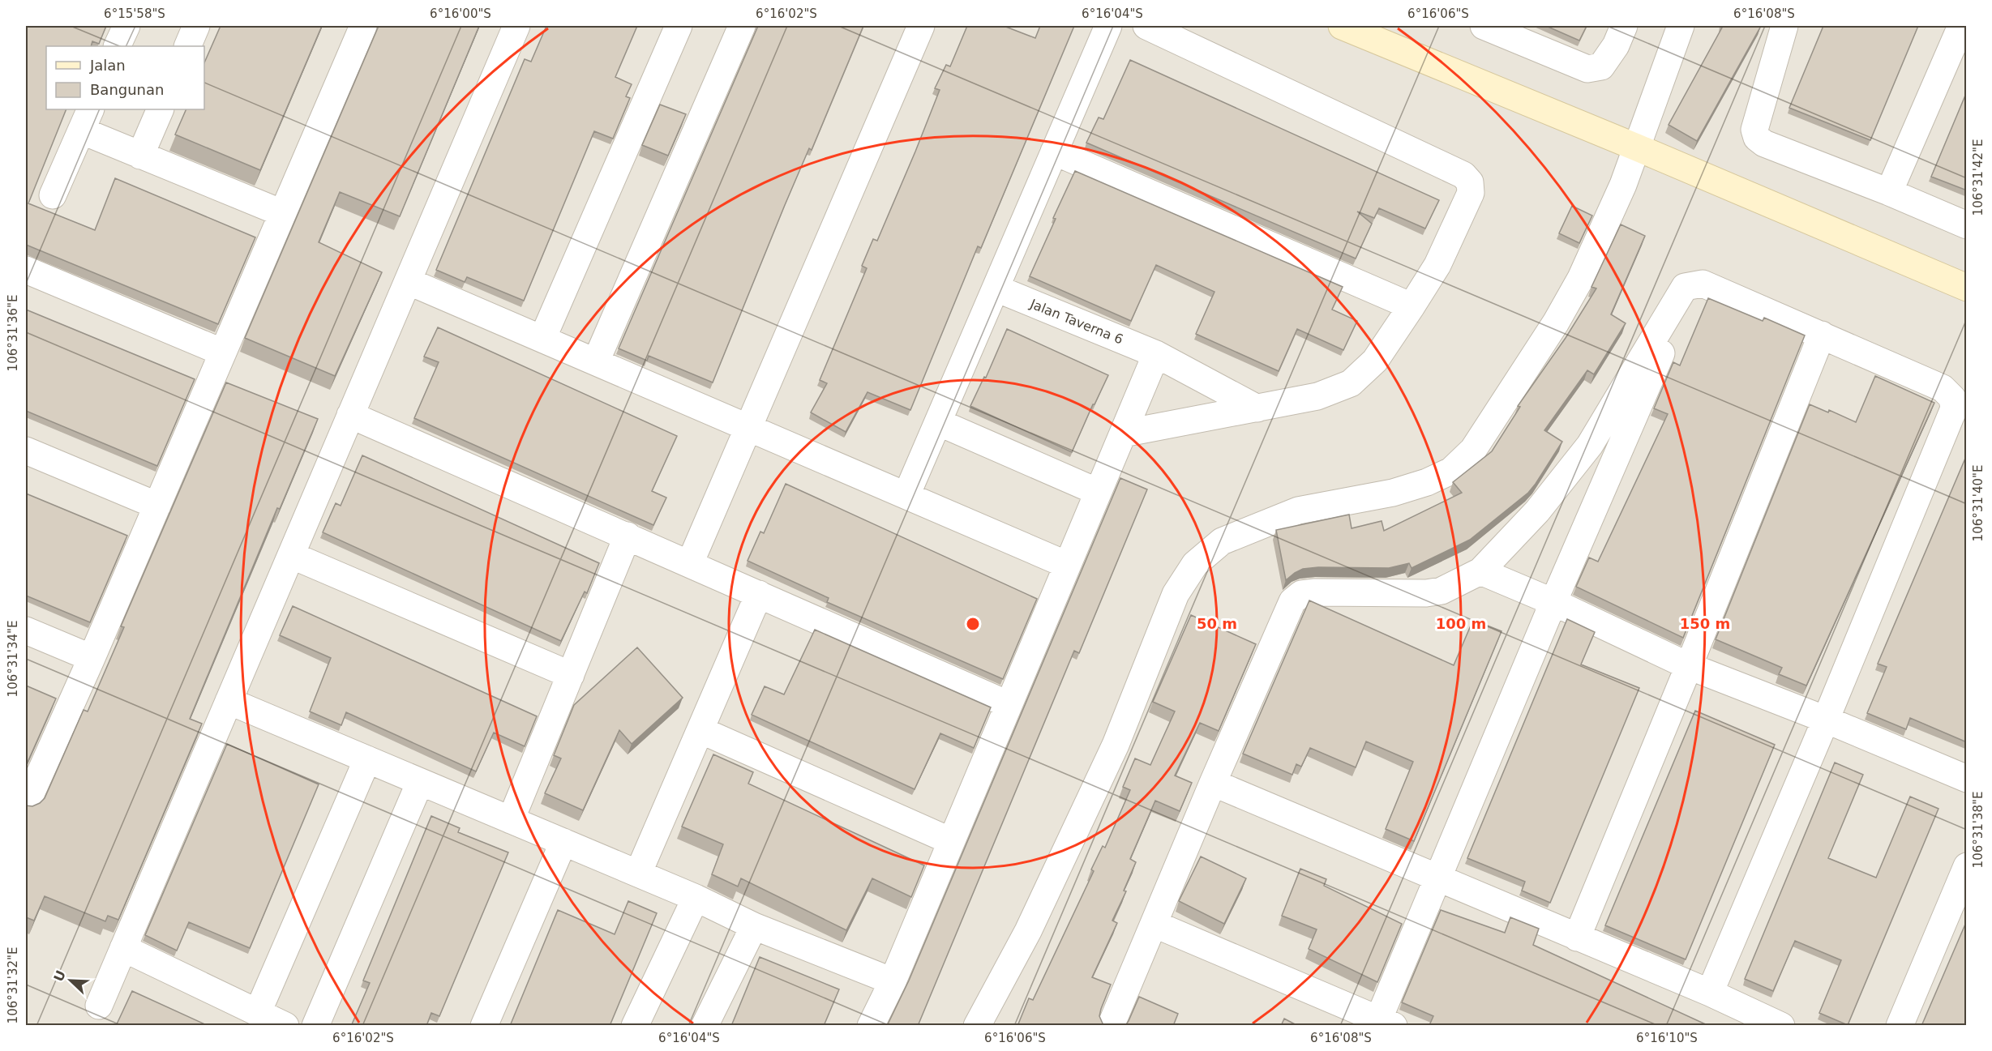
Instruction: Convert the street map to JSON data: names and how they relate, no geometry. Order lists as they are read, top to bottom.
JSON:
{
  "streets": {
    "street": ["Jalan Taverna 6"]
  },
  "legend": ["Jalan", "Bangunan"],
  "north": "top left",
  "coordinates": [
    "6°15'58\"S",
    "6°16'00\"S",
    "6°16'02\"S",
    "6°16'04\"S",
    "6°16'06\"S",
    "6°16'08\"S",
    "106°31'42\"E",
    "106°31'36\"E",
    "106°31'40\"E",
    "106°31'34\"E",
    "106°31'38\"E",
    "106°31'32\"E",
    "6°16'10\"S"
  ],
  "rings": ["50 m", "100 m", "150 m"]
}
